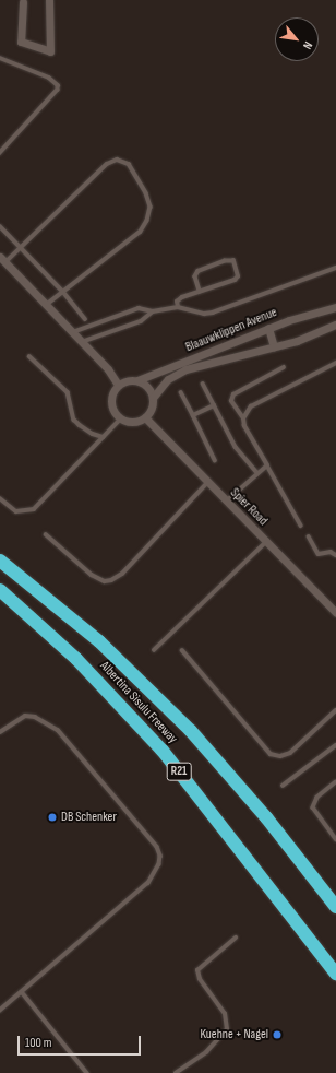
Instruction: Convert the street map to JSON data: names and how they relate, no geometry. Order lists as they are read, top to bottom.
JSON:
{
  "streets": {
    "highway": ["Albertina Sisulu Freeway", "R21"],
    "street": ["Blaauwklippen Avenue", "Spier Road"]
  },
  "crossings": [
    ["Blaauwklippen Avenue", "Spier Road"]
  ],
  "places": ["DB Schenker", "Kuehne + Nagel"],
  "scale_bar": "100 m",
  "north": "bottom right"
}
